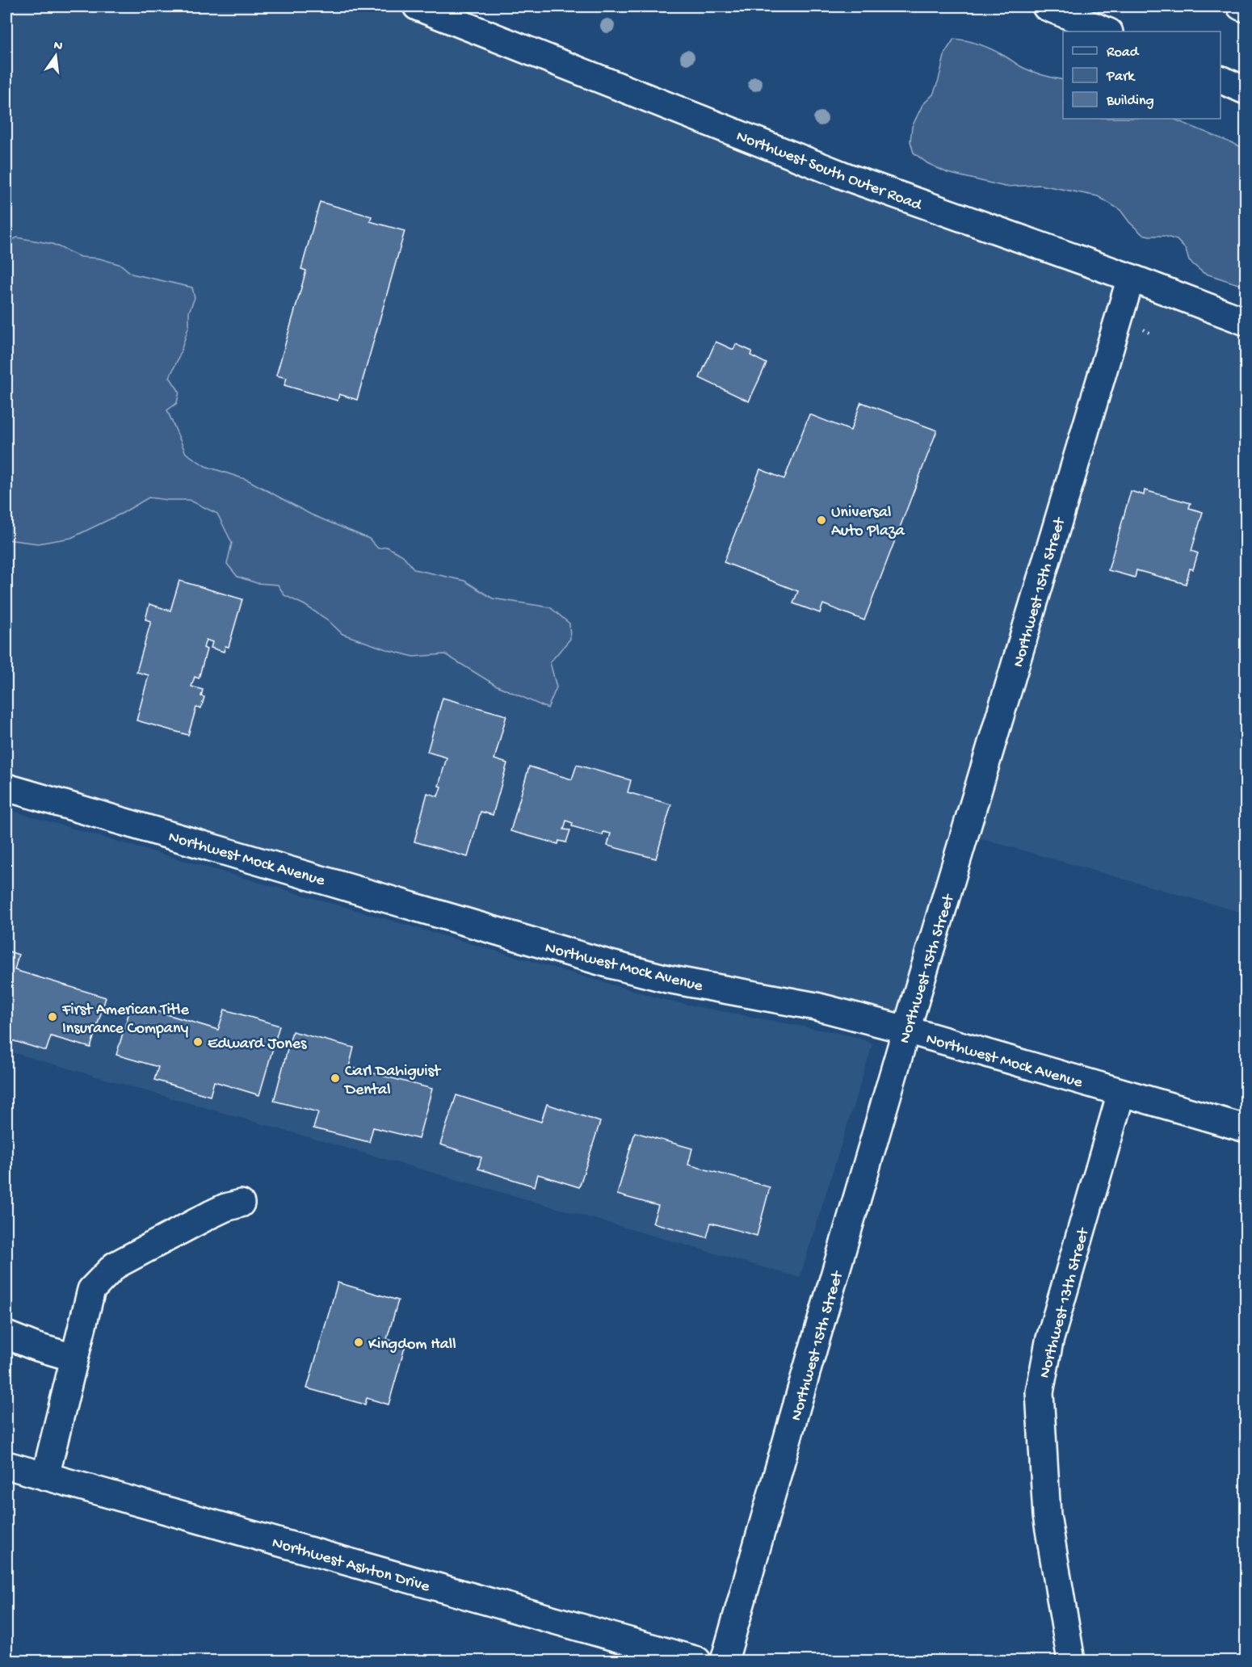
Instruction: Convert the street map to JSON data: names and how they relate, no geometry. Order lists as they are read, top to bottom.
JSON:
{
  "streets": {
    "main road": [
      "Northwest South Outer Road",
      "Northwest 15th Street",
      "Northwest Mock Avenue",
      "Northwest 13th Street",
      "Northwest Ashton Drive"
    ]
  },
  "crossings": [
    ["Northwest South Outer Road", "Northwest 15th Street"],
    ["Northwest 15th Street", "Northwest Mock Avenue"],
    ["Northwest Mock Avenue", "Northwest 13th Street"]
  ],
  "places": [
    "Universal Auto Plaza",
    "First American Title Insurance Company",
    "Edward Jones",
    "Carl Dahiguist Dental",
    "Kingdom Hall"
  ],
  "legend": ["Road", "Park", "Building"],
  "north": "top"
}
